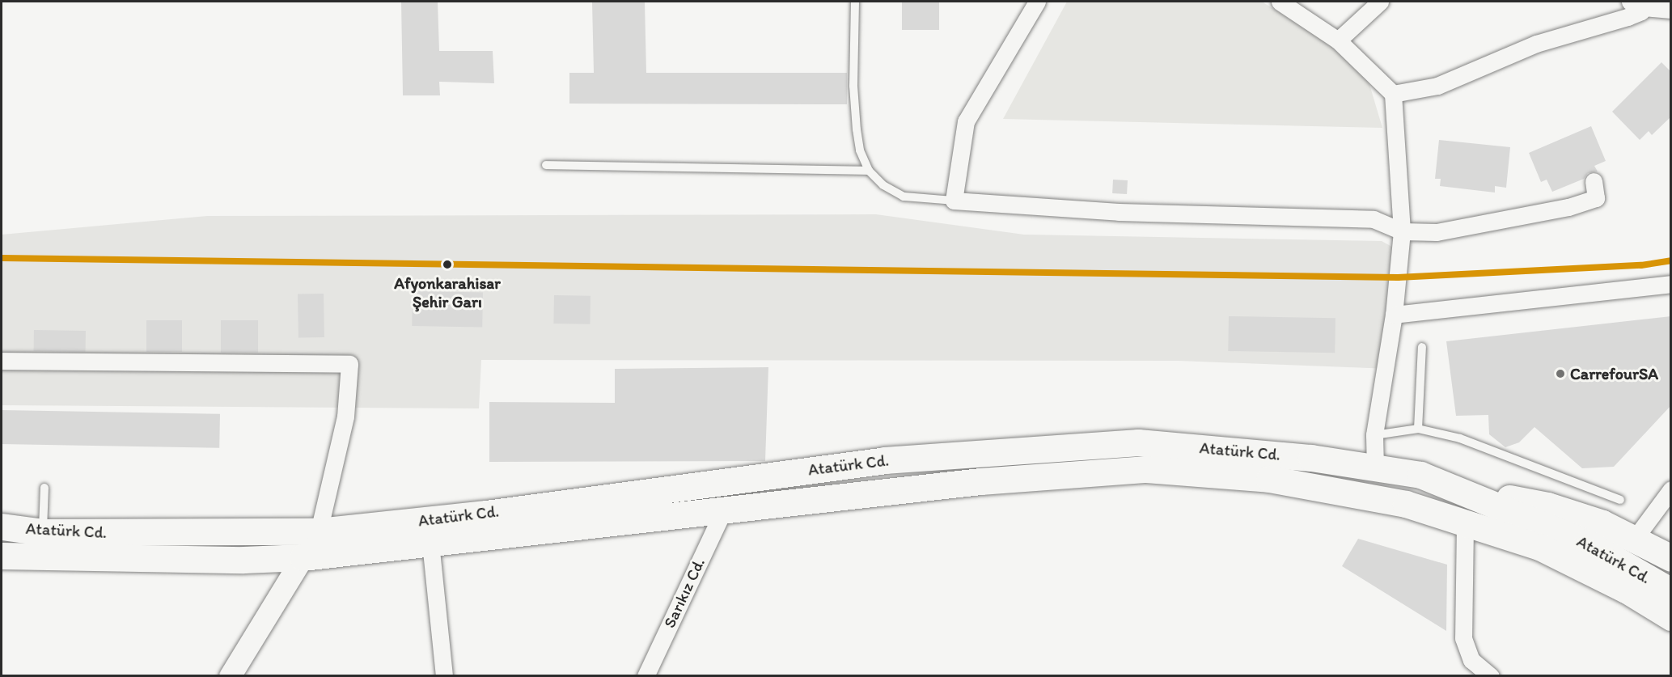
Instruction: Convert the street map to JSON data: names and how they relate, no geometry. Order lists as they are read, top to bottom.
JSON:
{
  "streets": {
    "main road": ["Atatürk Cd."],
    "street": ["Sarıkız Cd."]
  },
  "crossings": [
    ["Atatürk Cd.", "Sarıkız Cd."]
  ],
  "places": ["Afyonkarahisar Şehir Garı", "CarrefourSA"]
}
